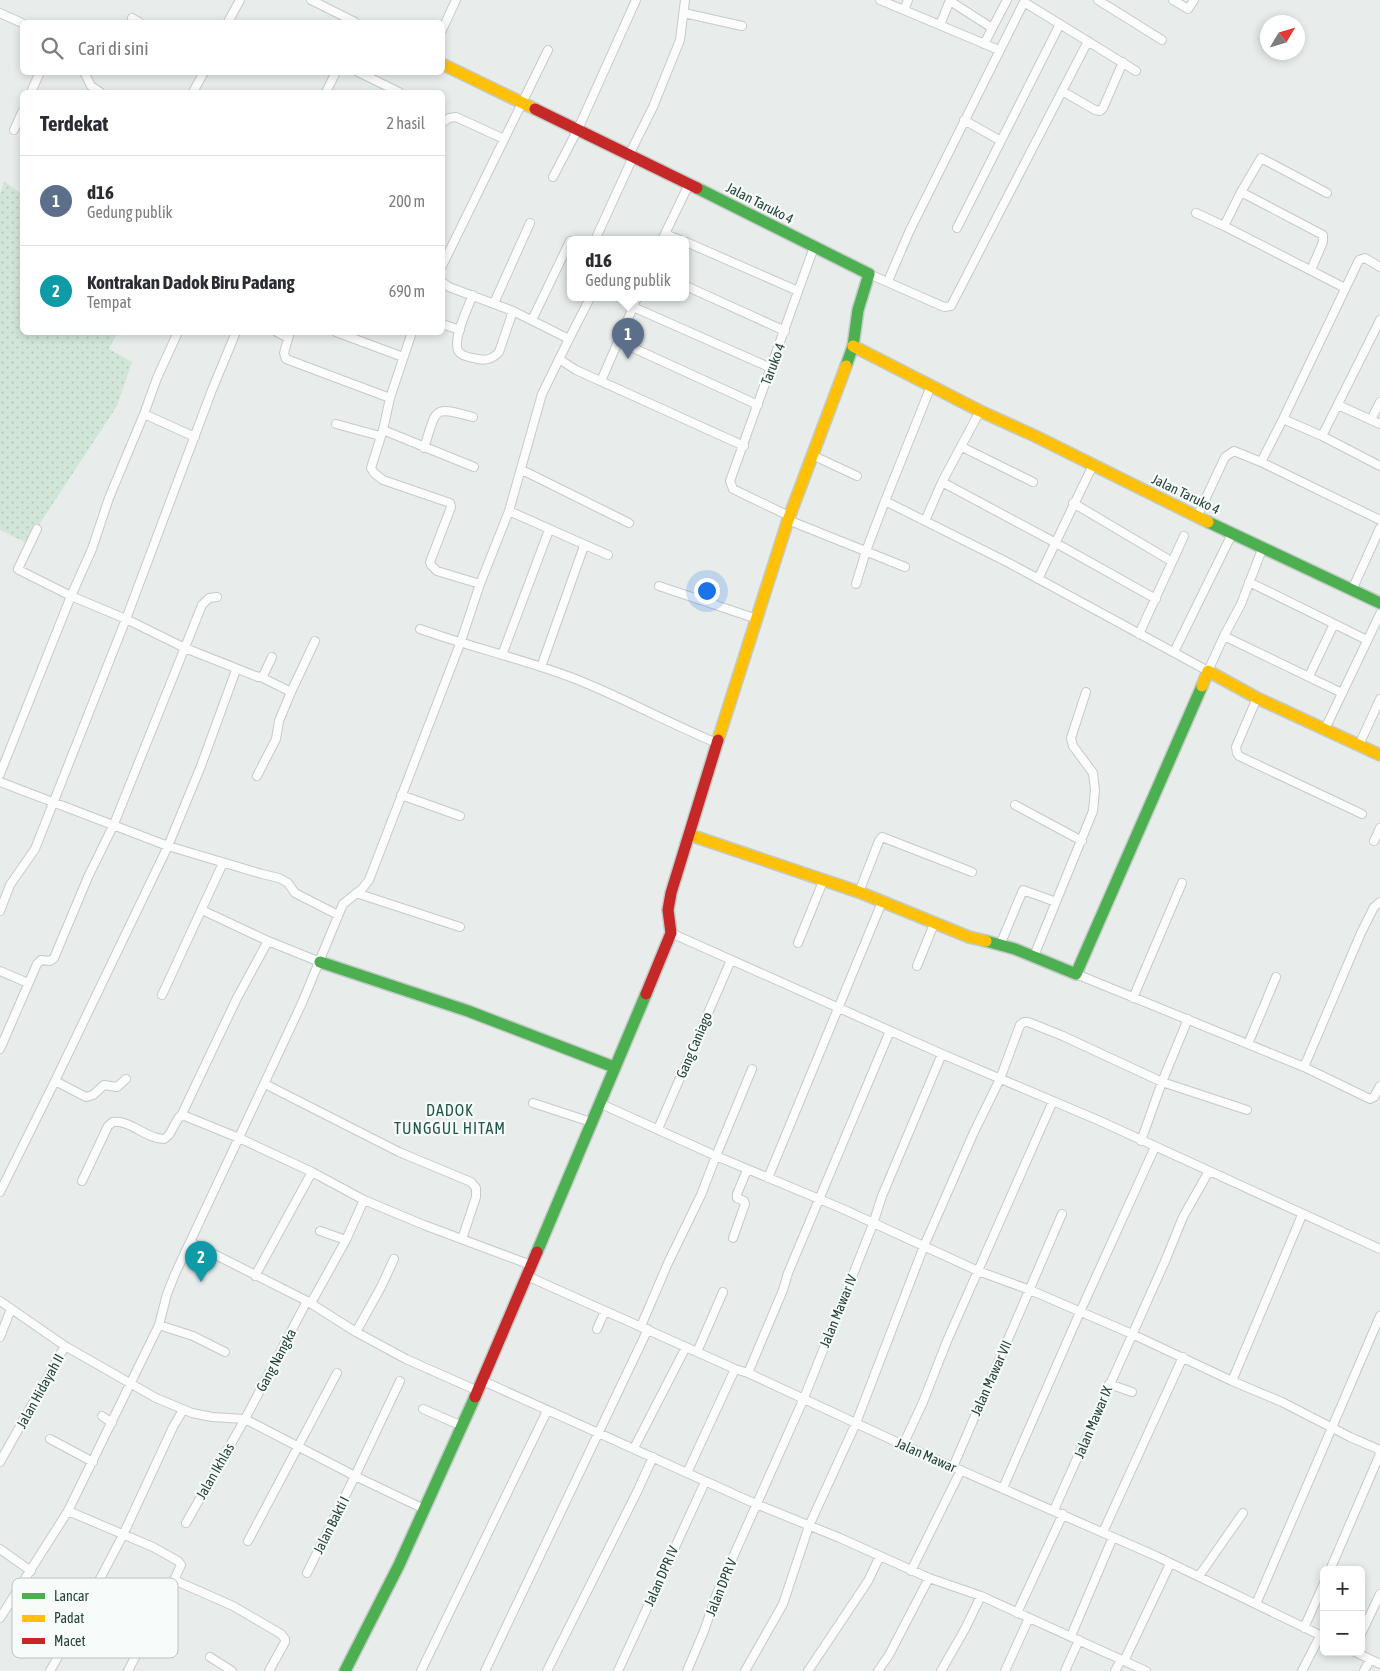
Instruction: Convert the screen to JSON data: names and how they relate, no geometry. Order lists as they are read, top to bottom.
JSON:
{
  "streets": {
    "street": [
      "Jalan Taruko 4",
      "Taruko 4",
      "Gang Caniago",
      "Jalan Mawar IV",
      "Gang Nangka",
      "Jalan Mawar VII",
      "Jalan Hidayah II",
      "Jalan Mawar IX",
      "Jalan Mawar",
      "Jalan Ikhlas",
      "Jalan Bakti I",
      "Jalan DPR IV",
      "Jalan DPR V"
    ]
  },
  "crossings": [
    ["Jalan Taruko 4", "Taruko 4"],
    ["Jalan Mawar IV", "Jalan Mawar"],
    ["Jalan Mawar IV", "Jalan DPR V"],
    ["Gang Nangka", "Jalan Ikhlas"],
    ["Jalan Mawar VII", "Jalan Mawar"],
    ["Jalan Mawar IX", "Jalan Mawar"]
  ],
  "districts": ["DADOK TUNGGUL HITAM"],
  "legend": ["Lancar", "Padat", "Macet"],
  "north": "top right",
  "page": {
    "search": "Cari di sini",
    "heading": ["Terdekat", "2 hasil"],
    "list": [
      {
        "mark": "1",
        "name": "d16",
        "note": "Gedung publik",
        "value": "200 m"
      },
      {
        "mark": "2",
        "name": "Kontrakan Dadok Biru Padang",
        "note": "Tempat",
        "value": "690 m"
      }
    ],
    "popup": ["d16", "Gedung publik"],
    "pins": ["1", "2"],
    "map_buttons": ["+", "−"]
  }
}
